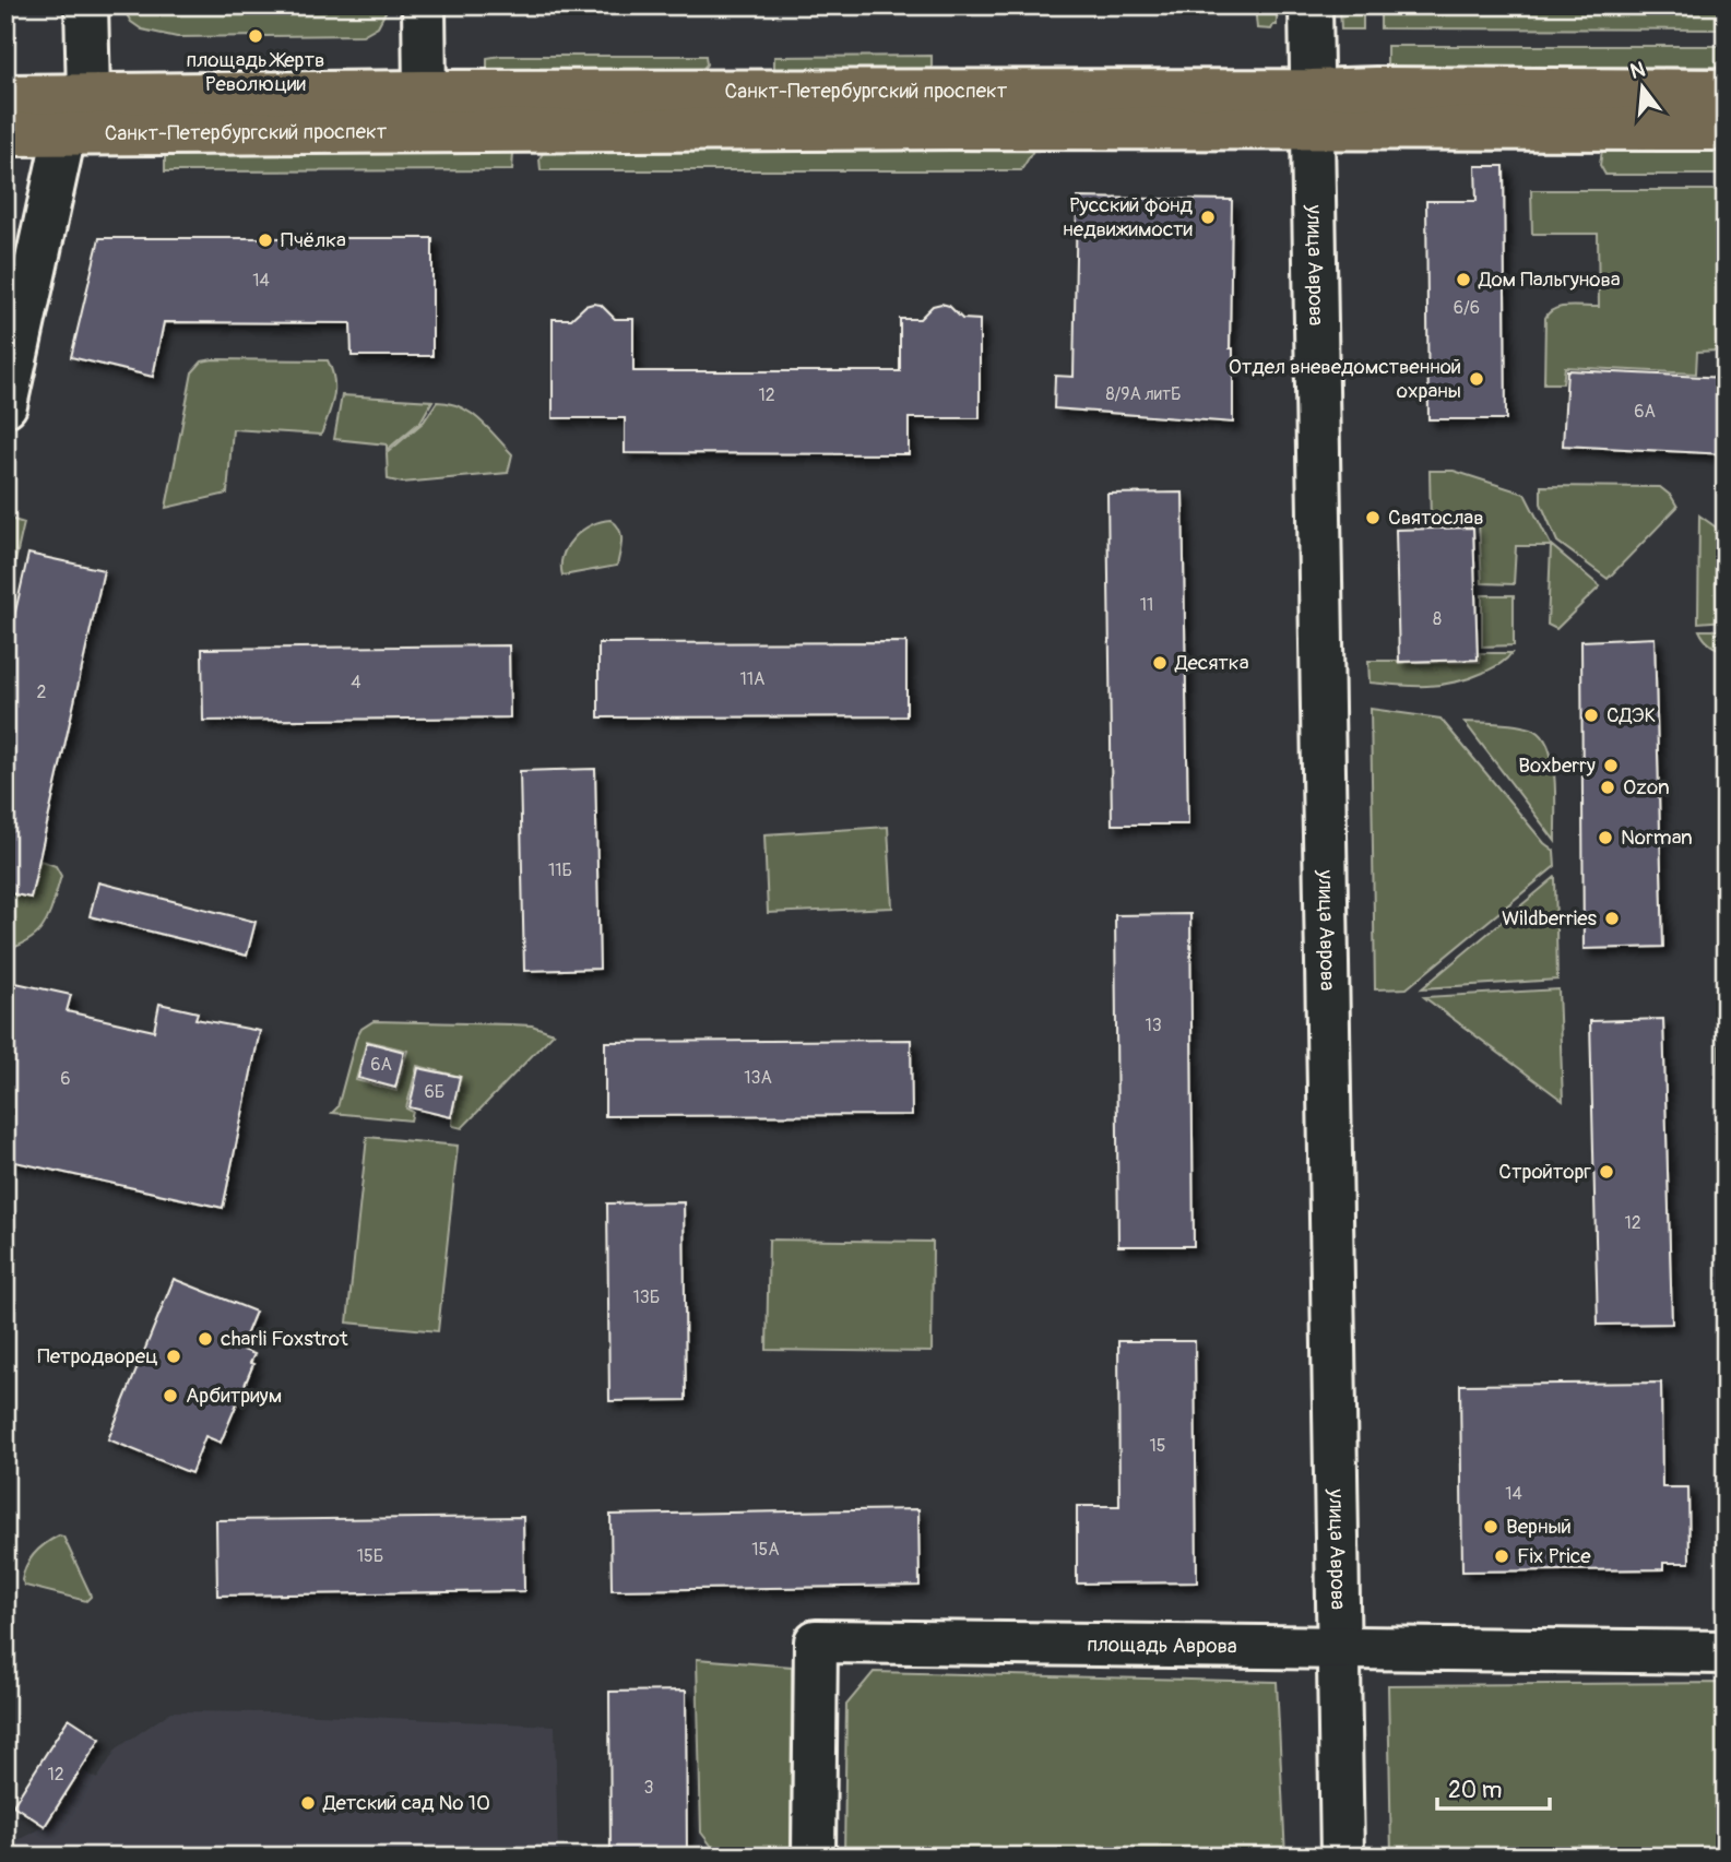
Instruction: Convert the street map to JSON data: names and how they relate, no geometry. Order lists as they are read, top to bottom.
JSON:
{
  "streets": {
    "main road": ["Санкт-Петербургский проспект"],
    "street": ["улица Аврова", "площадь Аврова"]
  },
  "crossings": [
    ["Санкт-Петербургский проспект", "улица Аврова"],
    ["улица Аврова", "площадь Аврова"]
  ],
  "places": [
    "площадь Жертв Революции",
    "Русский фонд недвижимости",
    "Пчёлка",
    "Дом Пальгунова",
    "Отдел вневедомственной охраны",
    "Святослав",
    "Десятка",
    "СДЭК",
    "Boxberry",
    "Ozon",
    "Norman",
    "Wildberries",
    "Стройторг",
    "charli Foxstrot",
    "Петродворец",
    "Арбитриум",
    "Верный",
    "Fix Price",
    "Детский сад № 10"
  ],
  "house_numbers": [
    "14",
    "6/6",
    "8/9А литБ",
    "12",
    "6А",
    "11",
    "8",
    "11А",
    "4",
    "2",
    "11Б",
    "13",
    "6А",
    "13А",
    "6",
    "6Б",
    "12",
    "13Б",
    "15",
    "14",
    "15А",
    "15Б",
    "12",
    "3"
  ],
  "scale_bar": "20 m",
  "north": "top"
}
